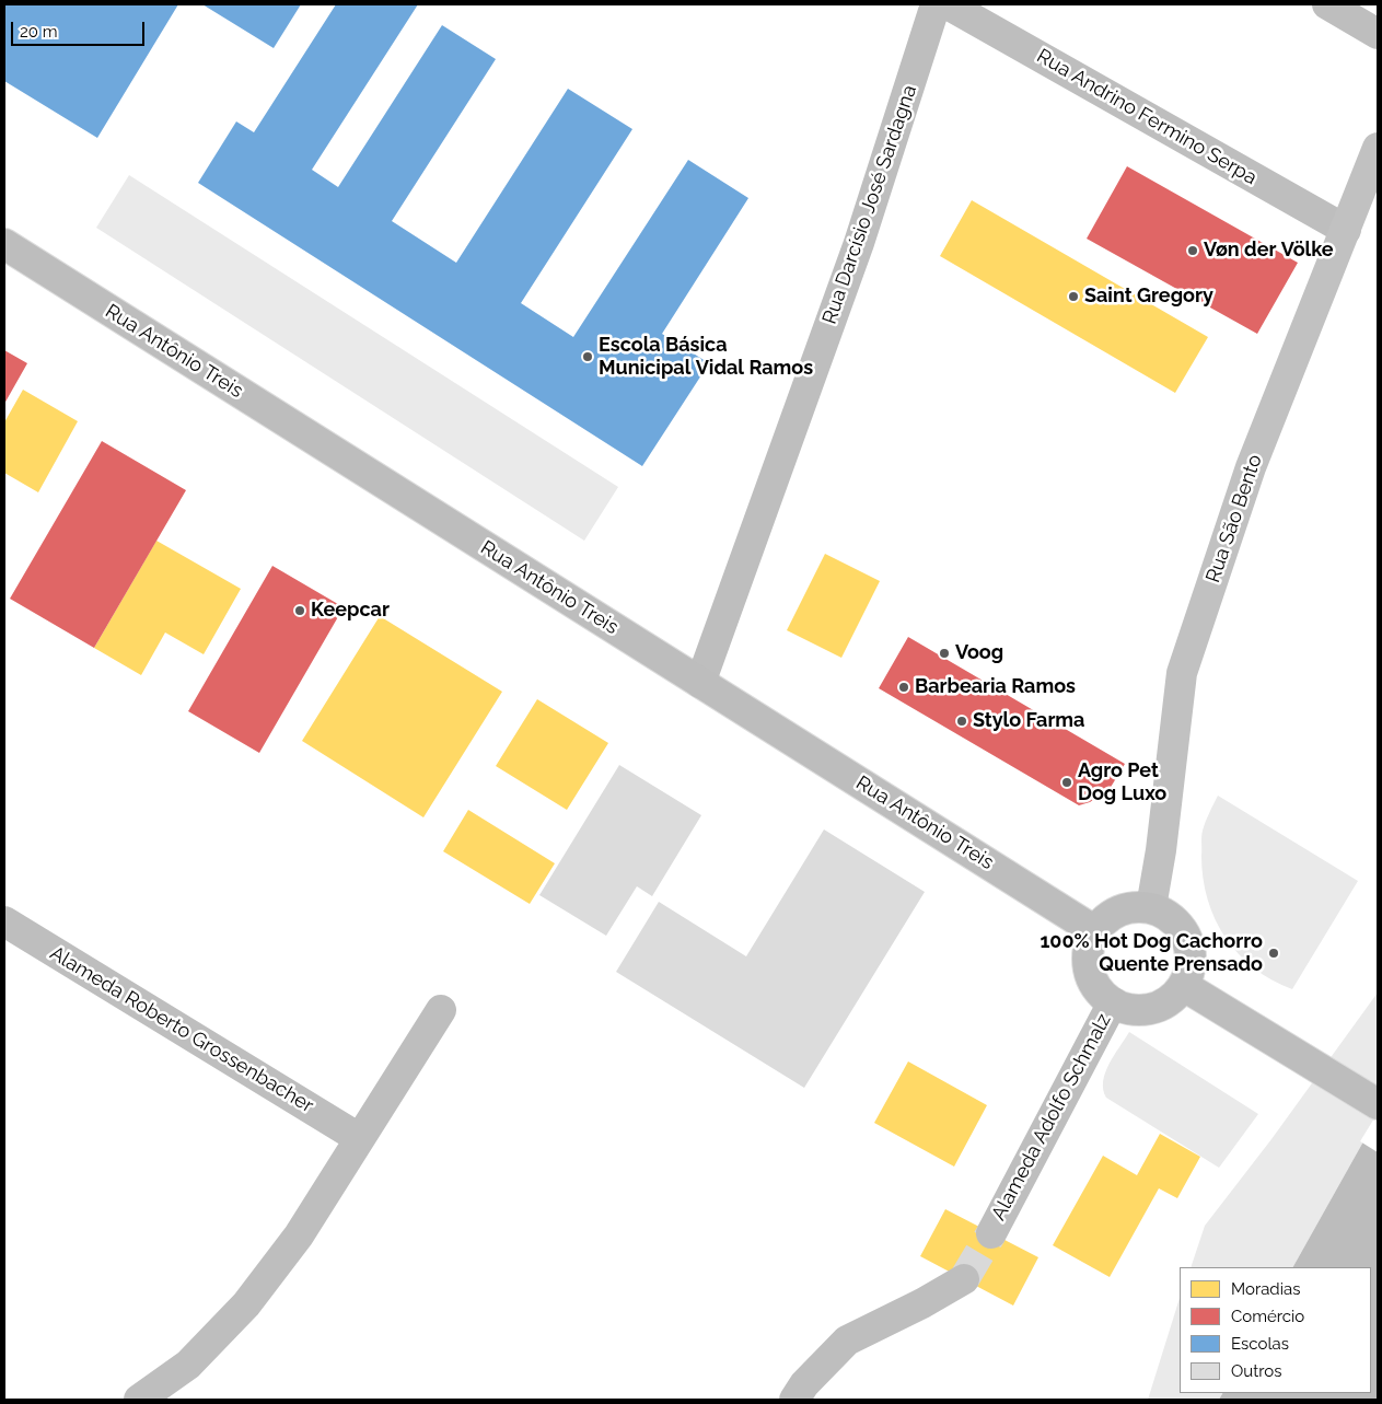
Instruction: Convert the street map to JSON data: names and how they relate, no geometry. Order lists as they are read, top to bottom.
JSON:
{
  "streets": {
    "main road": ["Rua Antônio Treis"],
    "street": [
      "Rua Andrino Fermino Serpa",
      "Rua Darcísio José Sardagna",
      "Rua São Bento",
      "Alameda Roberto Grossenbacher",
      "Alameda Adolfo Schmalz"
    ]
  },
  "crossings": [
    ["Rua Andrino Fermino Serpa", "Rua São Bento"],
    ["Rua Darcísio José Sardagna", "Rua Antônio Treis"],
    ["Rua Antônio Treis", "Rua São Bento"],
    ["Rua Antônio Treis", "Alameda Adolfo Schmalz"],
    ["Rua São Bento", "Alameda Adolfo Schmalz"]
  ],
  "places": [
    "Vøn der Völke",
    "Saint Gregory",
    "Escola Básica Municipal Vidal Ramos",
    "Keepcar",
    "Voog",
    "Barbearia Ramos",
    "Stylo Farma",
    "Agro Pet Dog Luxo",
    "100% Hot Dog Cachorro Quente Prensado"
  ],
  "legend": [
    "Moradias",
    "Comércio",
    "Escolas",
    "Outros"
  ],
  "scale_bar": "20 m"
}
